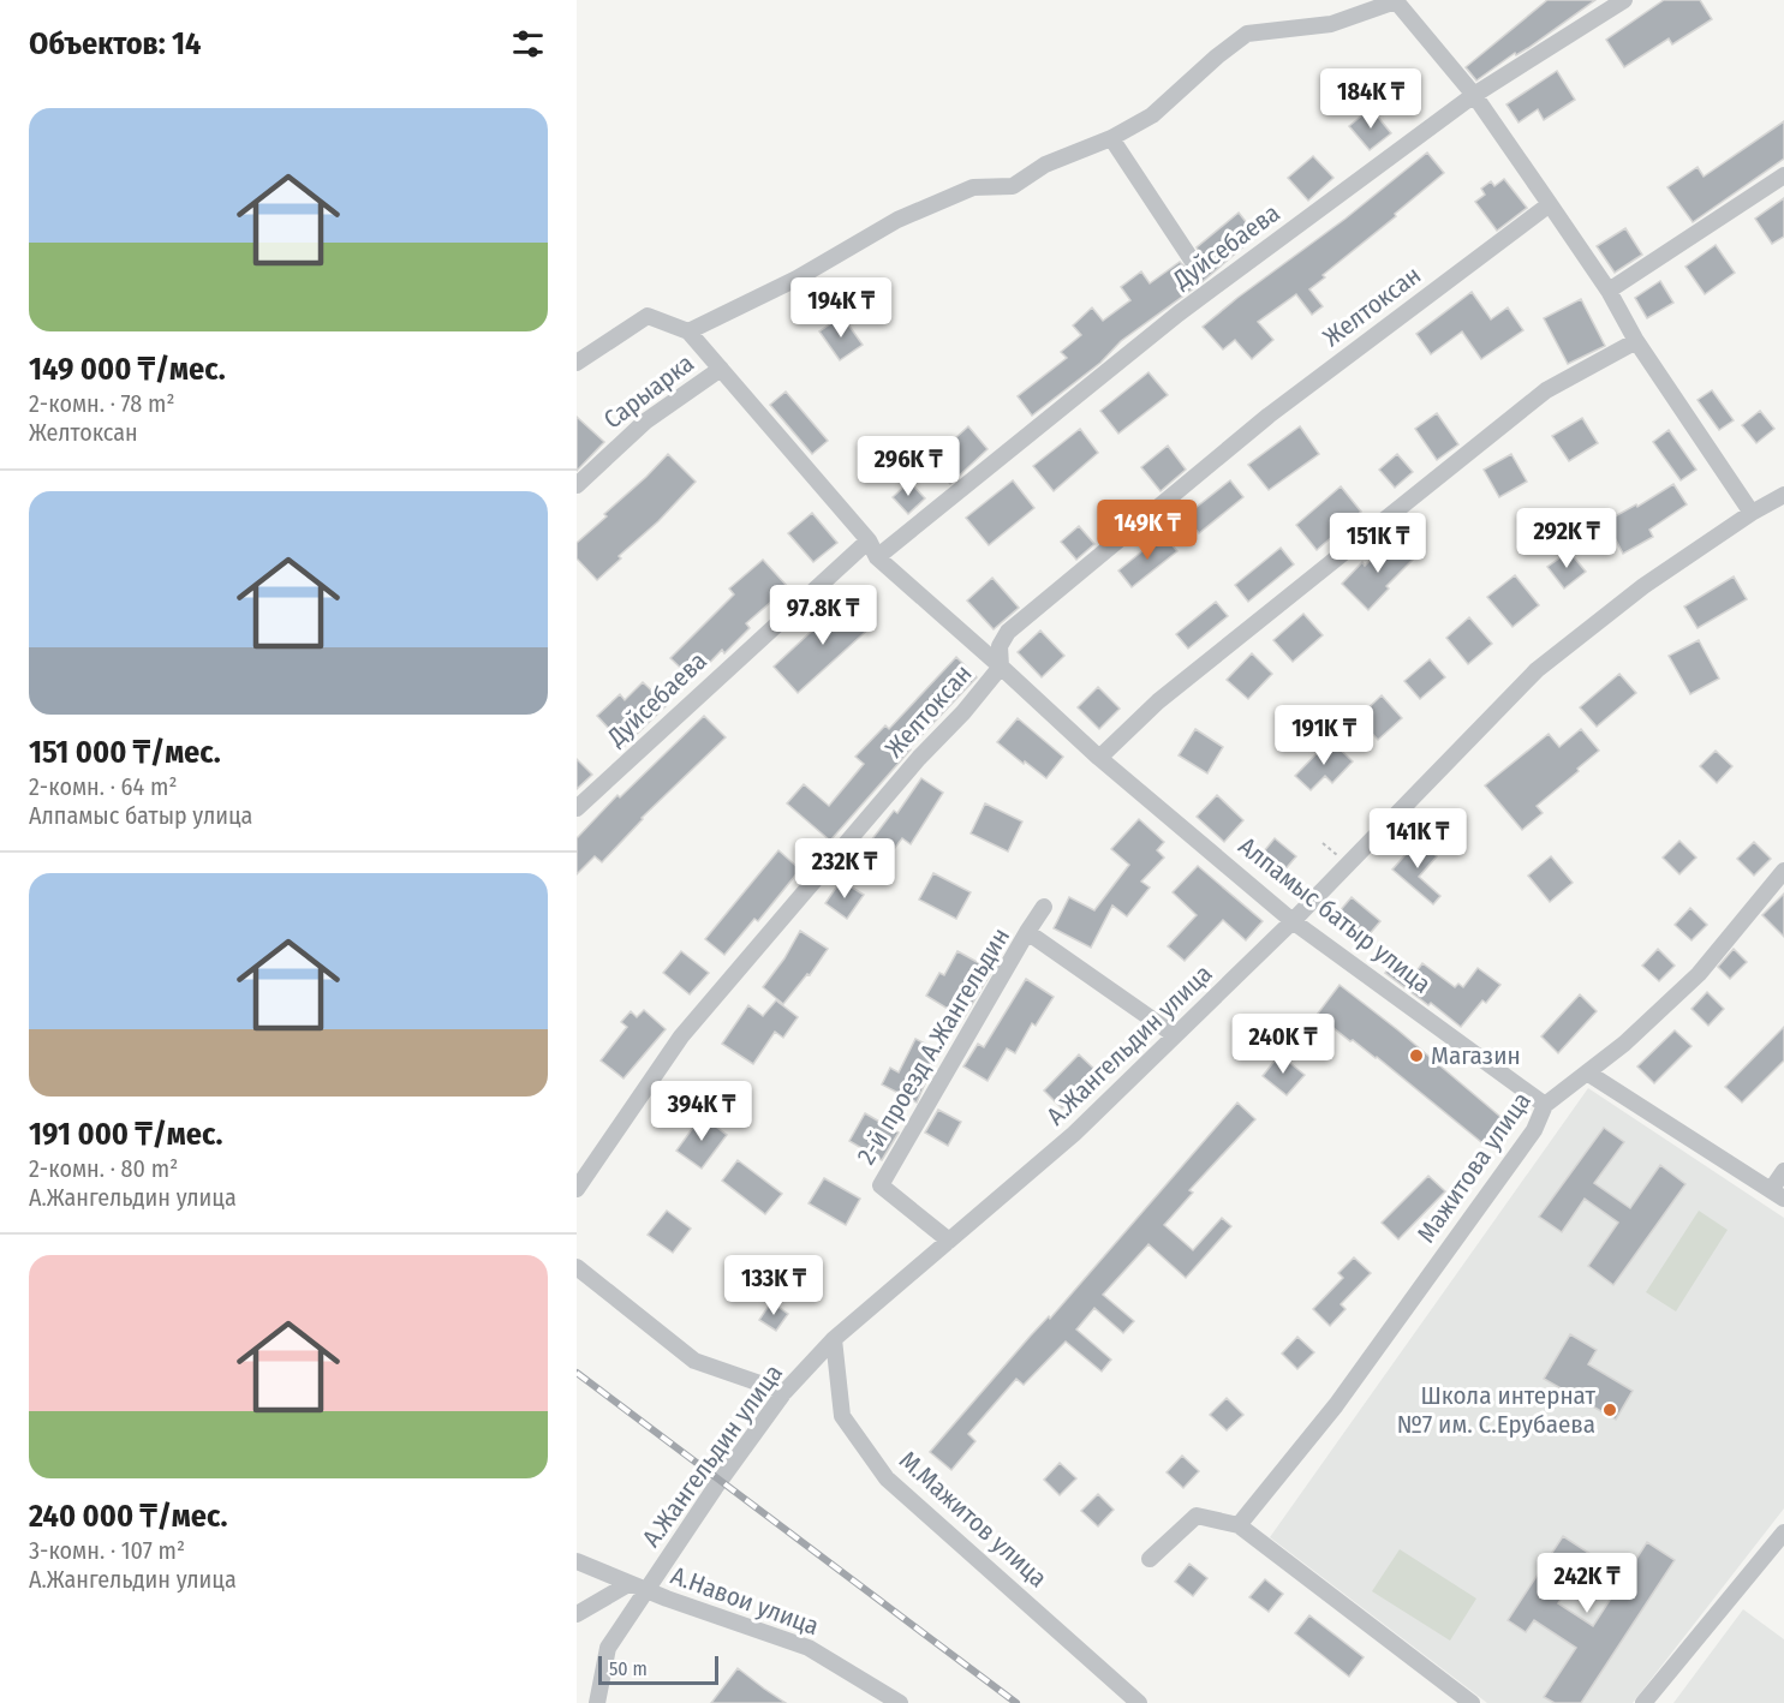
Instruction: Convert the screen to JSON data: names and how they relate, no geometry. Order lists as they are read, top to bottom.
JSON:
{
  "streets": {
    "street": [
      "Дуйсебаева",
      "Желтоксан",
      "Сарыарка",
      "Алпамыс батыр улица",
      "А.Жангельдин улица",
      "2-й проезд А.Жангельдин",
      "Мажитова улица",
      "М.Мажитов улица",
      "А.Навои улица"
    ]
  },
  "crossings": [
    ["Дуйсебаева", "Алпамыс батыр улица"],
    ["Желтоксан", "Алпамыс батыр улица"],
    ["Сарыарка", "Алпамыс батыр улица"],
    ["Алпамыс батыр улица", "А.Жангельдин улица"],
    ["Алпамыс батыр улица", "Мажитова улица"],
    ["А.Жангельдин улица", "2-й проезд А.Жангельдин"],
    ["А.Жангельдин улица", "М.Мажитов улица"],
    ["А.Жангельдин улица", "А.Навои улица"]
  ],
  "places": ["Магазин", "Школа интернат №7 им. С.Ерубаева"],
  "scale_bar": "50 m",
  "page": {
    "heading": "Объектов: 14",
    "price": [
      "184K ₸",
      "194K ₸",
      "296K ₸",
      "149K ₸",
      "292K ₸",
      "151K ₸",
      "97.8K ₸",
      "191K ₸",
      "141K ₸",
      "232K ₸",
      "240K ₸",
      "394K ₸",
      "133K ₸",
      "242K ₸"
    ],
    "list": [
      {
        "name": "149 000 ₸/мес.",
        "note": "2-комн. · 78 m² · Желтоксан"
      },
      {
        "name": "151 000 ₸/мес.",
        "note": "2-комн. · 64 m² · Алпамыс батыр улица"
      },
      {
        "name": "191 000 ₸/мес.",
        "note": "2-комн. · 80 m² · А.Жангельдин улица"
      },
      {
        "name": "240 000 ₸/мес.",
        "note": "3-комн. · 107 m² · А.Жангельдин улица"
      }
    ],
    "scale": "50 m"
  }
}
